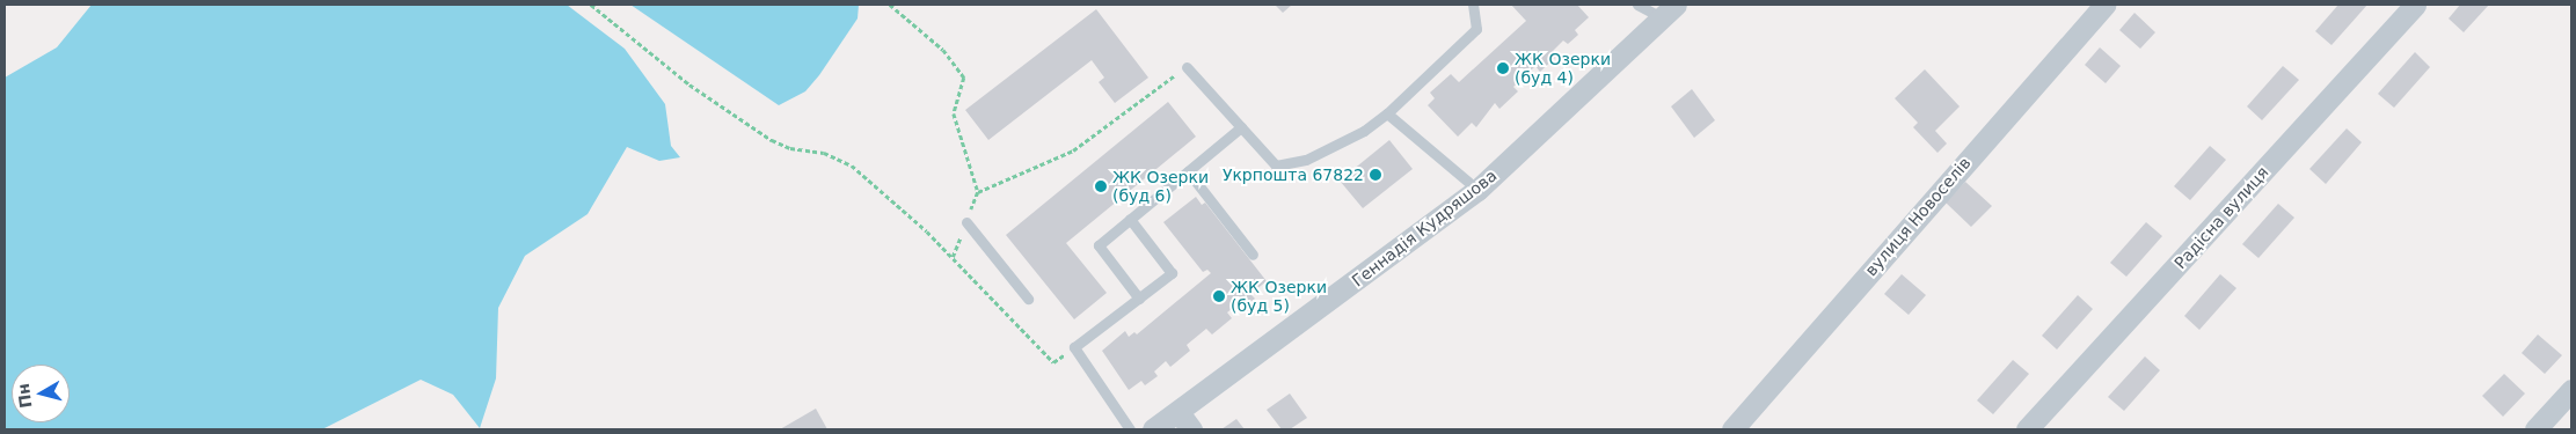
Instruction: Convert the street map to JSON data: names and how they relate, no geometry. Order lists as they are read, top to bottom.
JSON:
{
  "streets": {
    "street": ["вулиця Новоселів", "Радісна вулиця", "Геннадія Кудряшова"]
  },
  "places": [
    "ЖК Озерки (буд 4)",
    "Укрпошта 67822",
    "ЖК Озерки (буд 6)",
    "ЖК Озерки (буд 5)"
  ],
  "north": "left"
}
